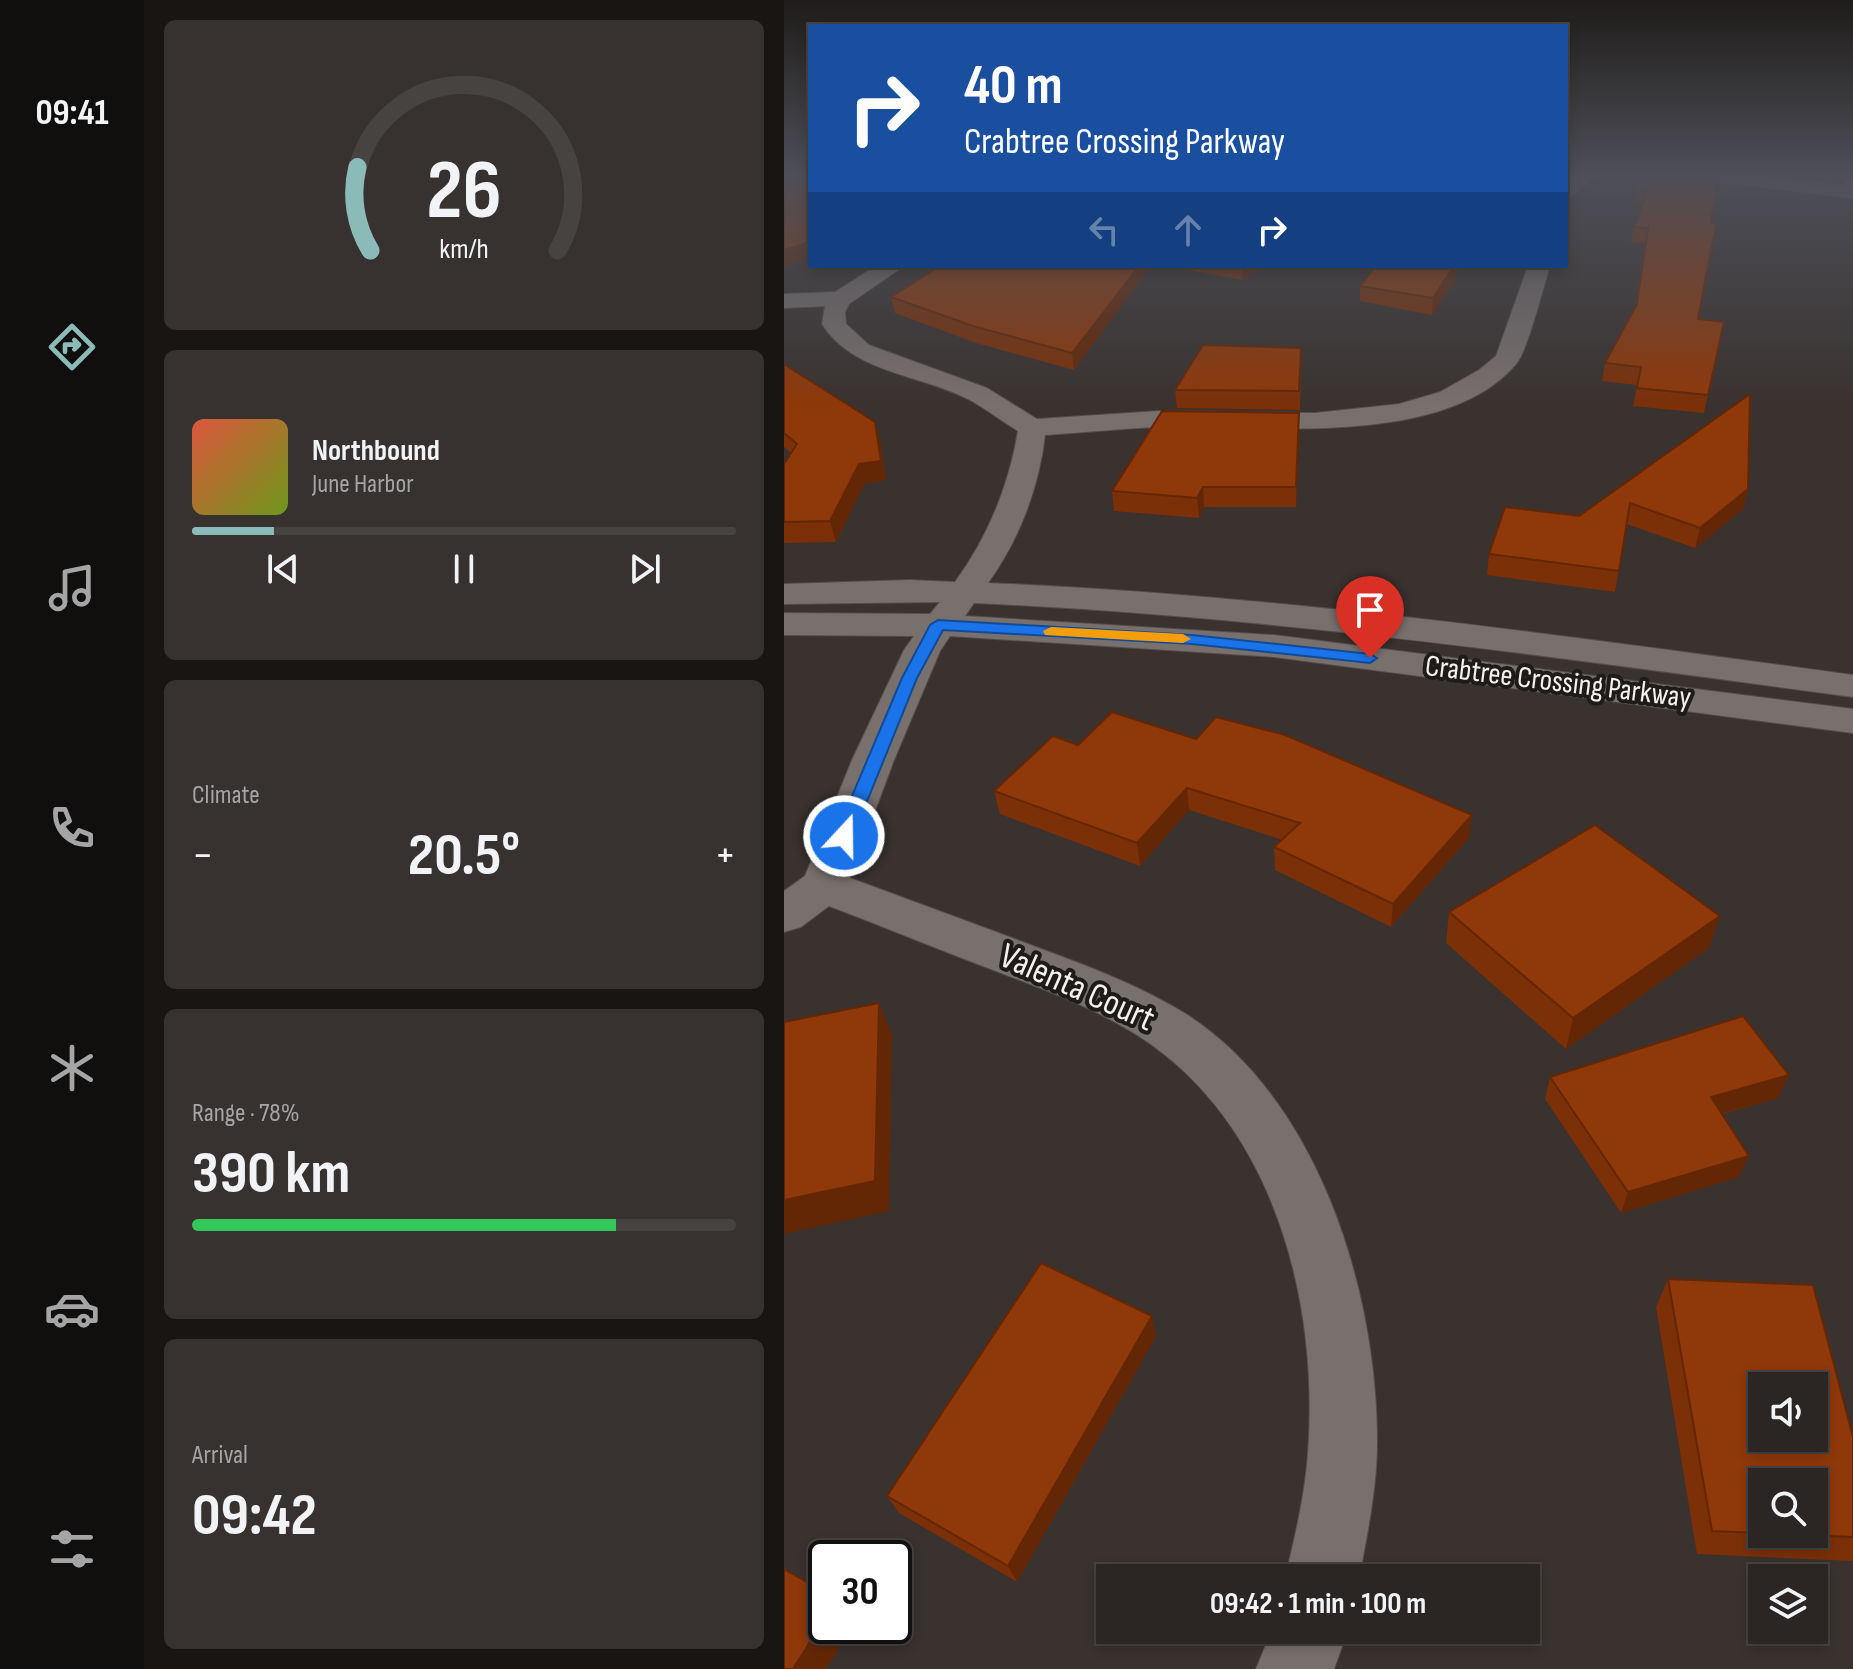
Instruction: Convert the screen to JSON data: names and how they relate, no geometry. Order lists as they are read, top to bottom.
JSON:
{
  "streets": {
    "street": ["Crabtree Crossing Parkway", "Valenta Court"]
  },
  "page": {
    "tabs": "09:41",
    "turn": ["40 m", "Crabtree Crossing Parkway"],
    "song": ["Northbound", "June Harbor"],
    "tile": [
      "Climate",
      ["Range · 78%", "390 km"],
      ["Arrival", "09:42"]
    ],
    "heat": ["−", "20.5°", "+"],
    "limit": "30",
    "trip": "09:42 · 1 min · 100 m",
    "gauge": ["26", "km/h"]
  }
}
